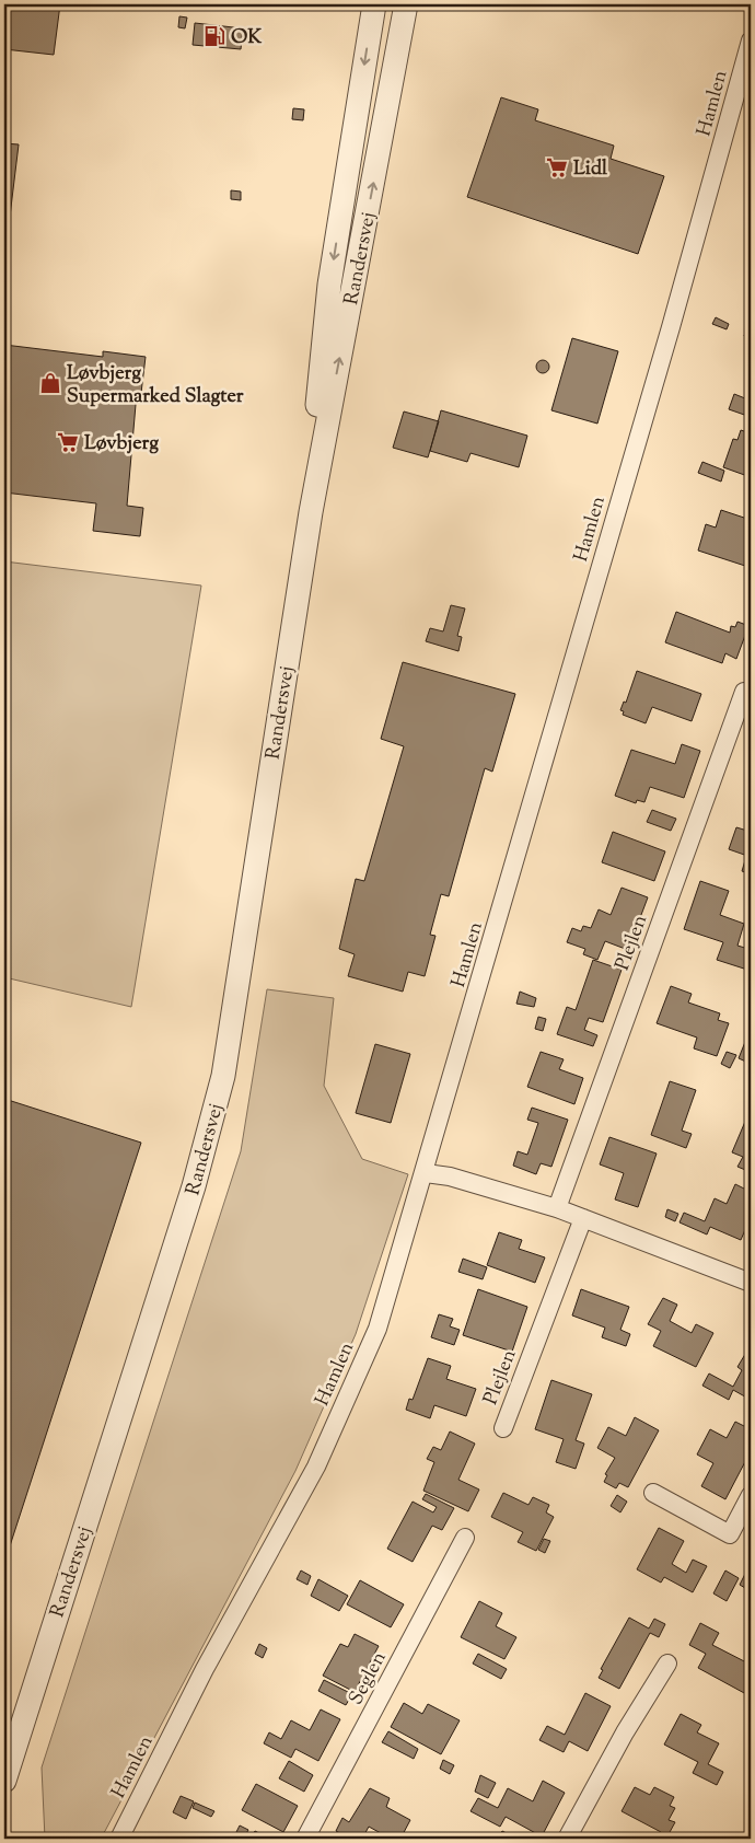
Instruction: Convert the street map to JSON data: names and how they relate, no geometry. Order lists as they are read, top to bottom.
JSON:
{
  "streets": {
    "street": [
      "Hamlen",
      "Randersvej",
      "Plejlen",
      "Seglen"
    ]
  },
  "places": {
    "fuel station": ["OK"],
    "supermarket": ["Lidl", "Løvbjerg"],
    "shop": ["Løvbjerg Supermarked Slagter"]
  }
}
